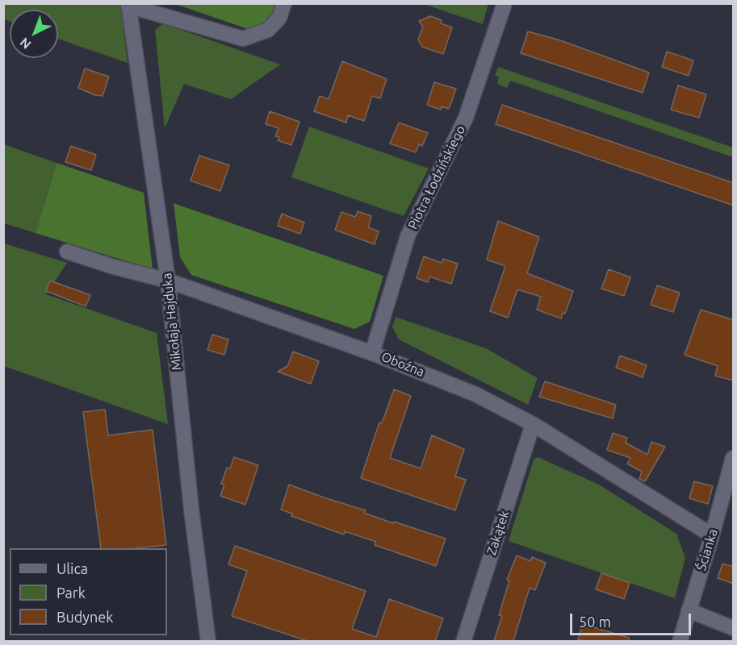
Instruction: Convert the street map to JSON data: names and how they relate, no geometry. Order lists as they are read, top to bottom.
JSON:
{
  "streets": {
    "street": [
      "Piotra Łodzińskiego",
      "Mikołaja Hajduka",
      "Oboźna",
      "Zakątek",
      "Ścianka"
    ]
  },
  "crossings": [
    ["Piotra Łodzińskiego", "Oboźna"],
    ["Mikołaja Hajduka", "Oboźna"],
    ["Oboźna", "Zakątek"],
    ["Oboźna", "Ścianka"]
  ],
  "legend": ["Ulica", "Park", "Budynek"],
  "scale_bar": "50 m",
  "north": "bottom left"
}
